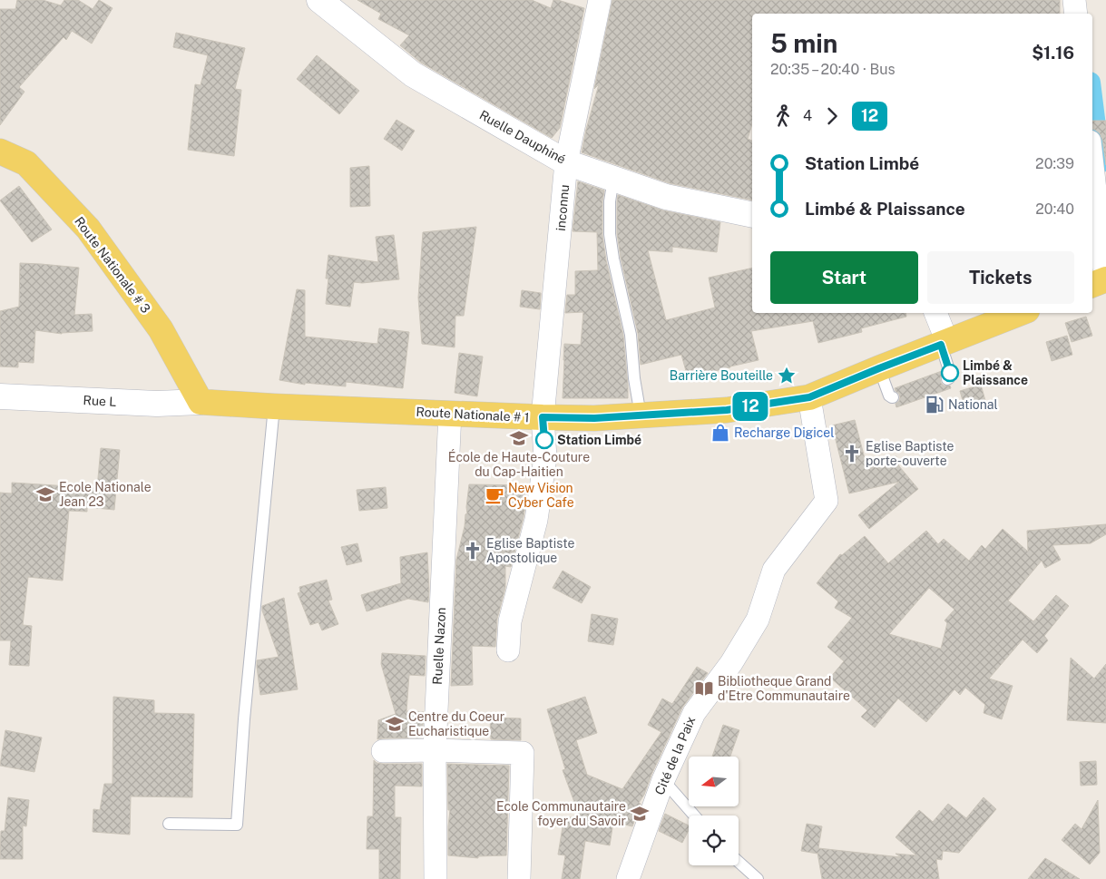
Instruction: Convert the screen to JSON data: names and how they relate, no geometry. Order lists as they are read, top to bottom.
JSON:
{
  "streets": {
    "main road": ["Route Nationale # 3", "Route Nationale # 1"],
    "street": [
      "Ruelle Dauphiné",
      "inconnu",
      "Rue L",
      "Ruelle Nazon",
      "Cité de la Paix"
    ]
  },
  "crossings": [
    ["Ruelle Dauphiné", "inconnu"],
    ["inconnu", "Route Nationale # 1"],
    ["Route Nationale # 3", "Rue L"],
    ["Route Nationale # 3", "Route Nationale # 1"],
    ["Rue L", "Route Nationale # 1"],
    ["Route Nationale # 1", "Ruelle Nazon"],
    ["Route Nationale # 1", "Cité de la Paix"]
  ],
  "places": {
    "other": ["Limbé & Plaissance", "Station Limbé"],
    "place": ["Barrière Bouteille"],
    "fuel station": ["National"],
    "shop": ["Recharge Digicel"],
    "school or university": [
      "École de Haute-Couture du Cap-Haitien",
      "Ecole Nationale Jean 23",
      "Centre du Coeur Eucharistique",
      "Ecole Communautaire foyer du Savoir"
    ],
    "church": ["Eglise Baptiste porte-ouverte", "Eglise Baptiste Apostolique"],
    "cafe": ["New Vision Cyber Cafe"],
    "library": ["Bibliotheque Grand d'Etre Communautaire"]
  },
  "lines": ["bus line 12"],
  "north": "left",
  "page": {
    "on_map": "12",
    "heading": ["5 min", "20:35 – 20:40 · Bus", "$1.16"],
    "legs": ["4", "12"],
    "list": [
      {
        "name": "Station Limbé",
        "value": "20:39"
      },
      {
        "name": "Limbé & Plaissance",
        "value": "20:40"
      }
    ],
    "buttons": ["Start", "Tickets"]
  }
}
